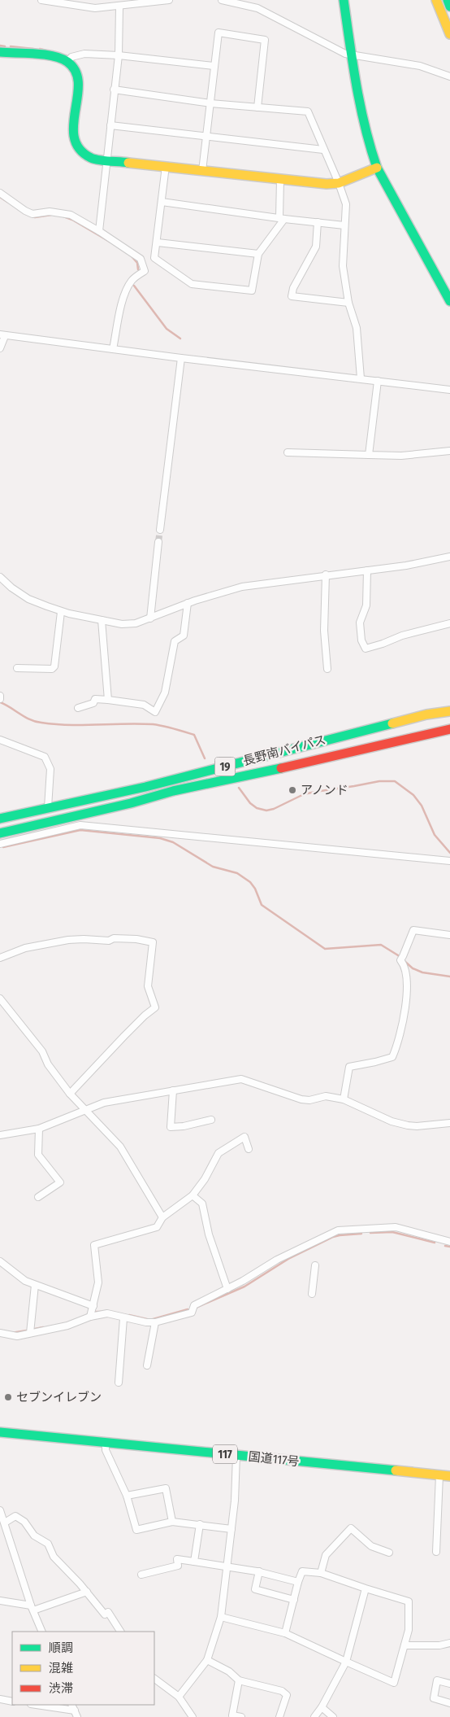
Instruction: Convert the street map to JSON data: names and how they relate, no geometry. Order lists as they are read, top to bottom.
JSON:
{
  "streets": {
    "main road": [
      "長野南バイパス",
      "19",
      "117",
      "国道117号"
    ]
  },
  "places": ["アノンド", "セブンイレブン"],
  "legend": ["順調", "混雑", "渋滞"]
}
